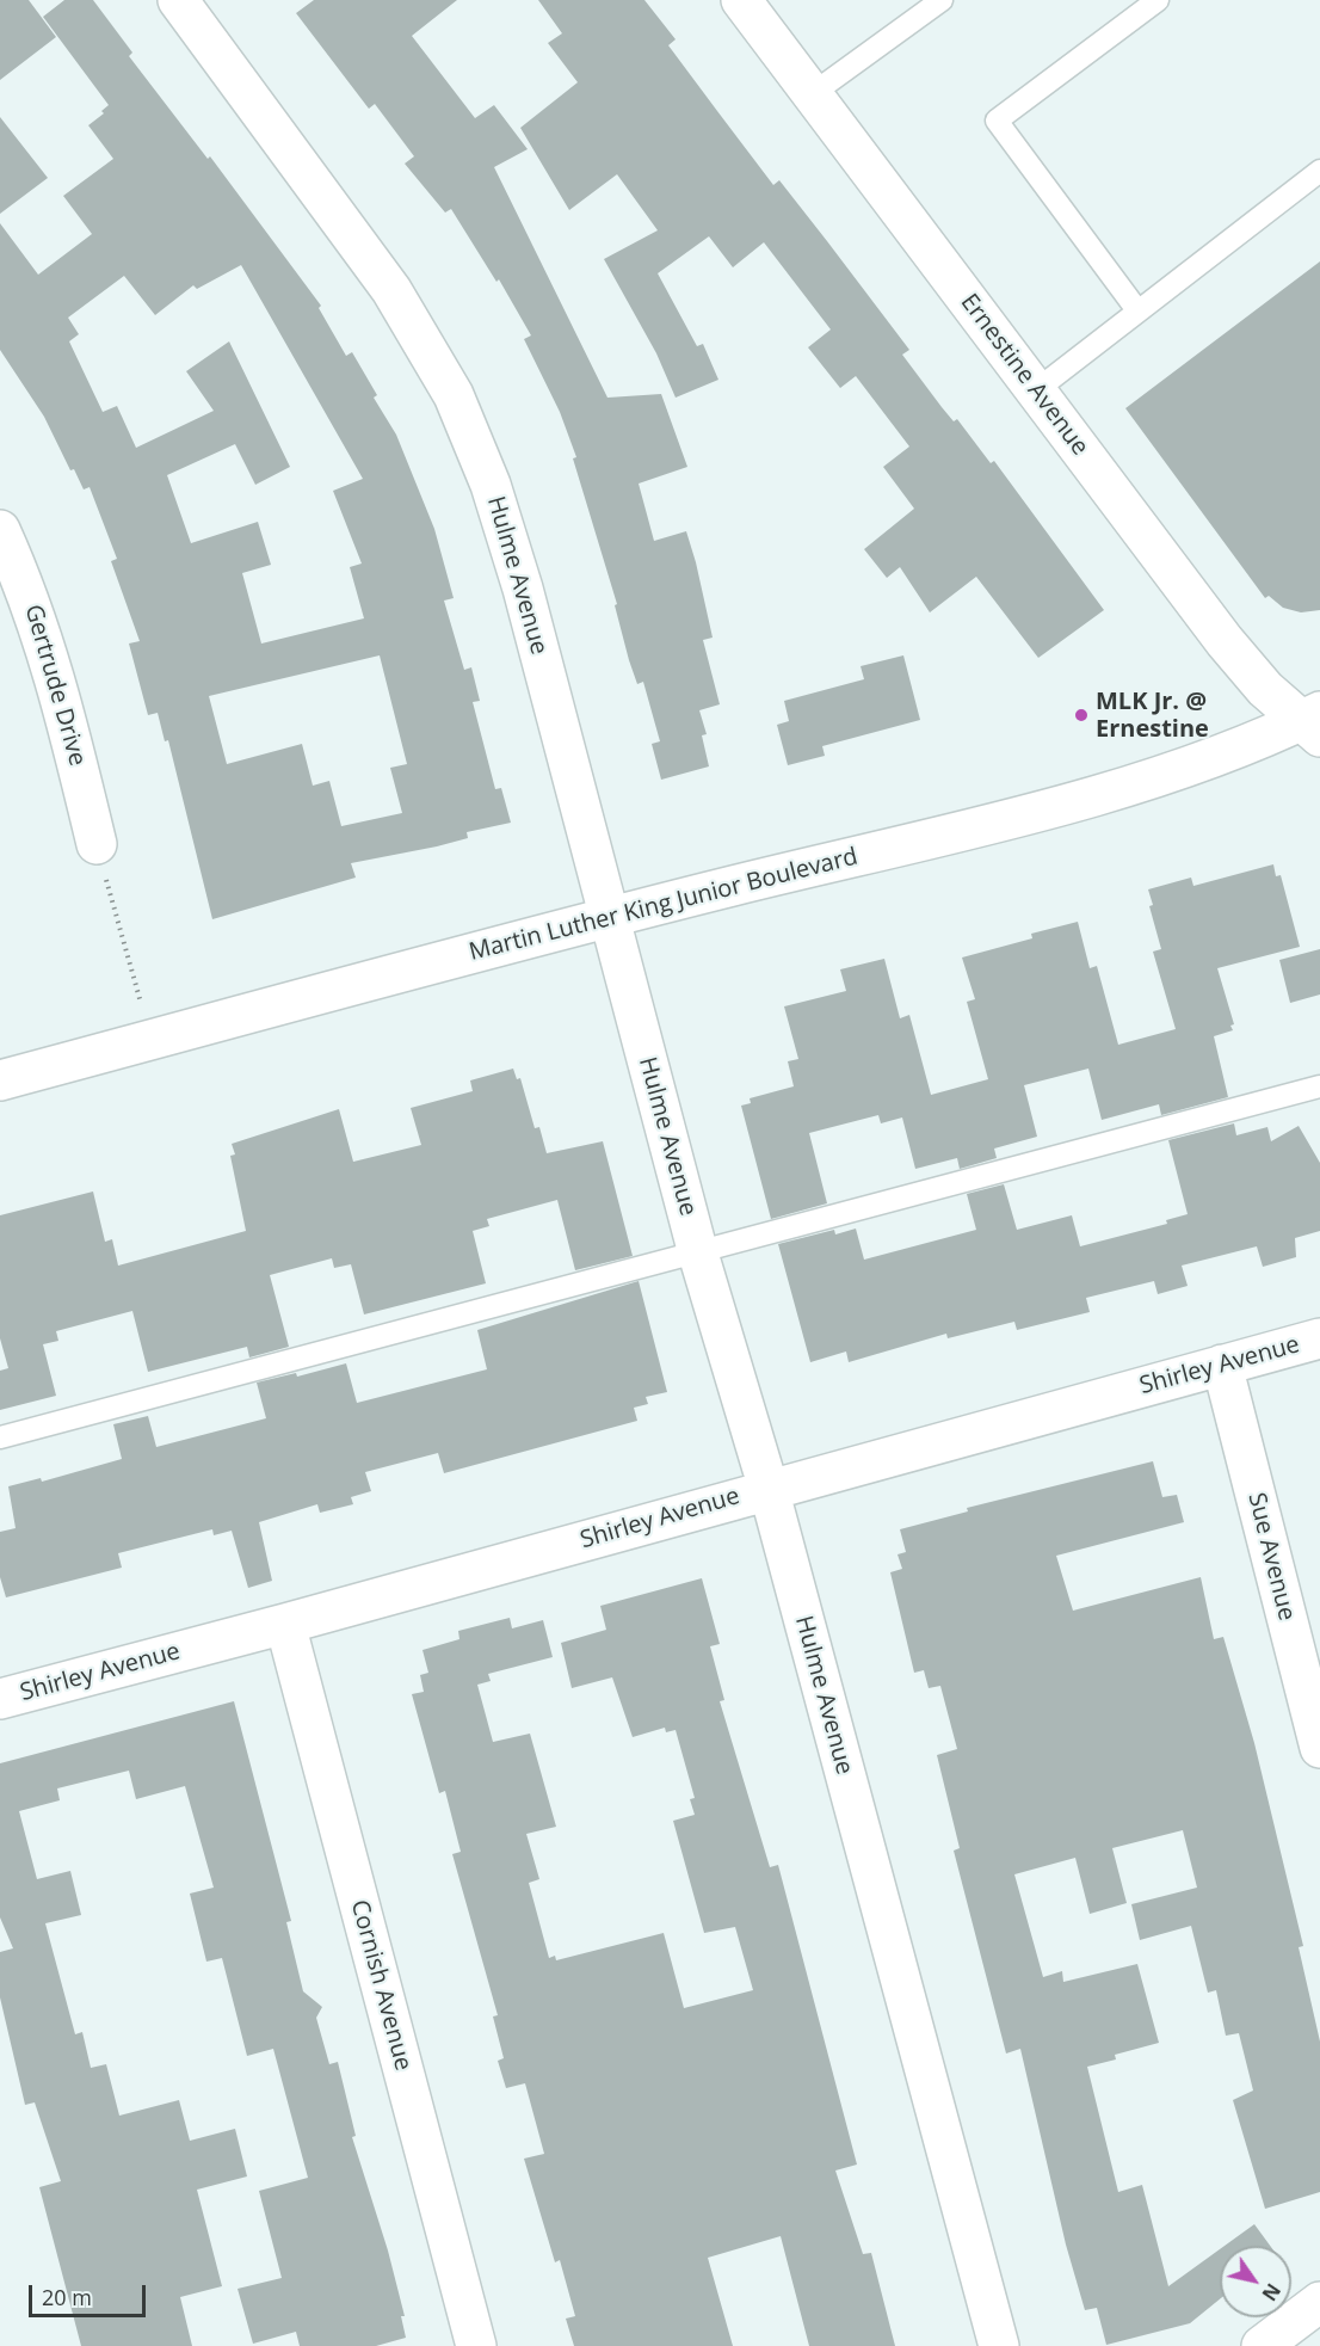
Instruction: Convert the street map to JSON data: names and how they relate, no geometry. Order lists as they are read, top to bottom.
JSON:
{
  "streets": {
    "street": [
      "Ernestine Avenue",
      "Hulme Avenue",
      "Gertrude Drive",
      "Martin Luther King Junior Boulevard",
      "Shirley Avenue",
      "Sue Avenue",
      "Cornish Avenue"
    ]
  },
  "crossings": [
    ["Ernestine Avenue", "Martin Luther King Junior Boulevard"],
    ["Hulme Avenue", "Martin Luther King Junior Boulevard"],
    ["Hulme Avenue", "Shirley Avenue"],
    ["Shirley Avenue", "Sue Avenue"],
    ["Shirley Avenue", "Cornish Avenue"]
  ],
  "places": ["MLK Jr. @ Ernestine"],
  "scale_bar": "20 m",
  "north": "bottom right"
}
